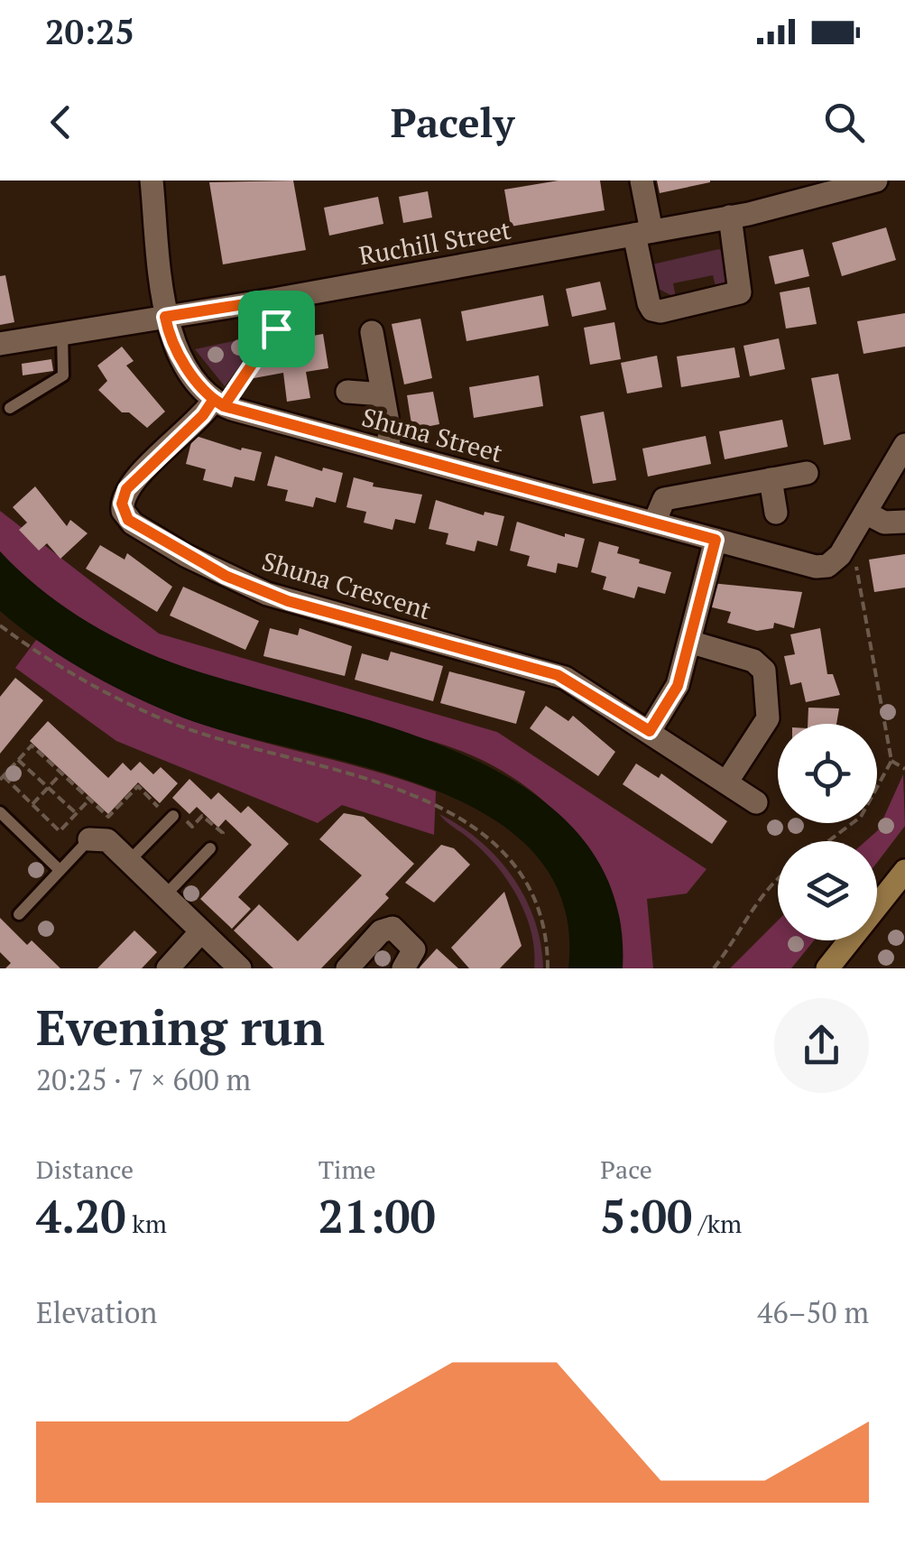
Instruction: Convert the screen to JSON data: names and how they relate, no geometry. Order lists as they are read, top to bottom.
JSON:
{
  "streets": {
    "street": ["Ruchill Street", "Shuna Street", "Shuna Crescent"]
  },
  "crossings": [
    ["Shuna Street", "Shuna Crescent"]
  ],
  "page": {
    "status": "20:25",
    "header": "Pacely",
    "heading": ["Evening run", "20:25 · 7 × 600 m"],
    "stats": [
      ["Distance", "4.20 km"],
      ["Time", "21:00"],
      ["Pace", "5:00 /km"]
    ],
    "chart": ["Elevation", "46–50 m"]
  }
}
